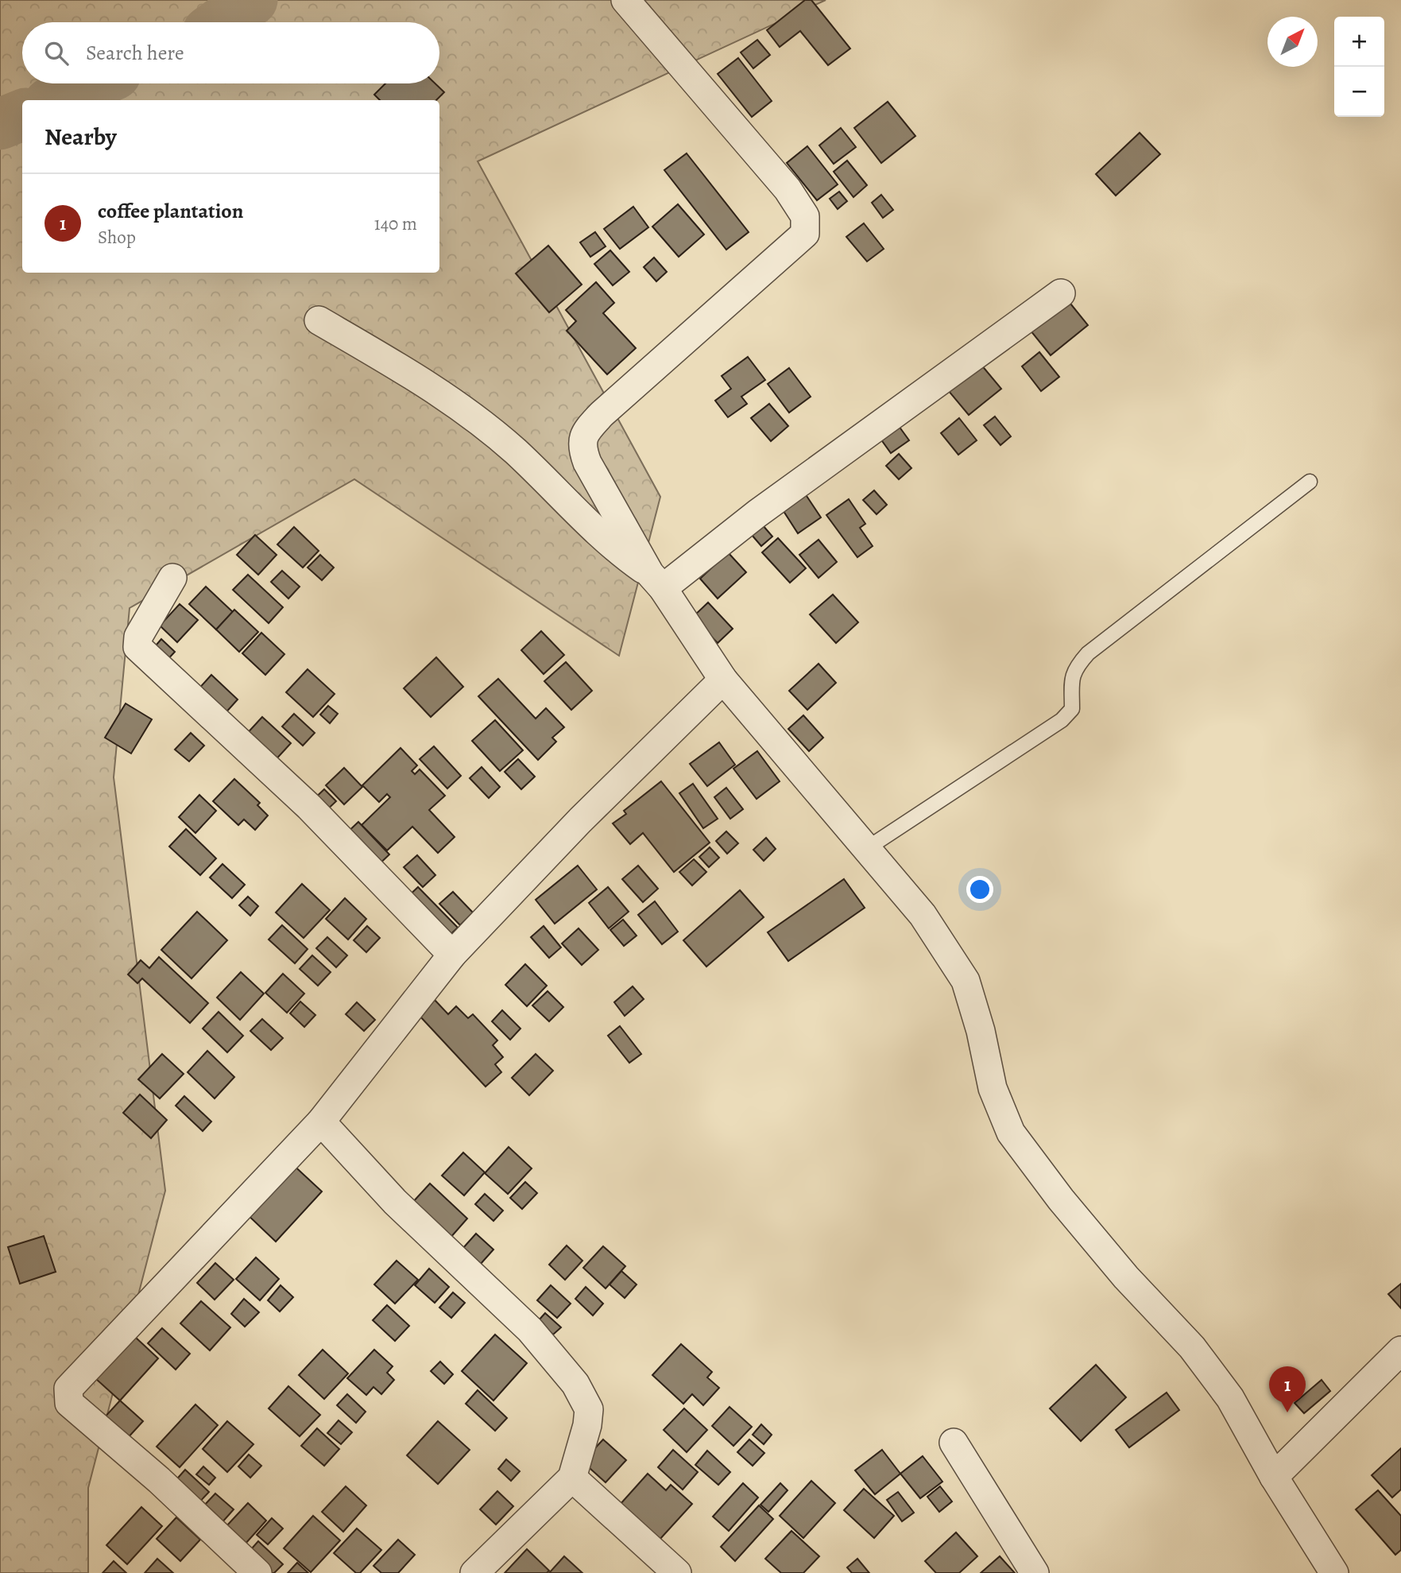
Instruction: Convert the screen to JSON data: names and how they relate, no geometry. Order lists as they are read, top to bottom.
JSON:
{
  "north": "top right",
  "page": {
    "map_buttons": ["+", "−"],
    "search": "Search here",
    "heading": "Nearby",
    "list": [
      {
        "mark": "1",
        "name": "coffee plantation",
        "note": "Shop",
        "value": "140 m"
      }
    ],
    "pins": "1"
  }
}
